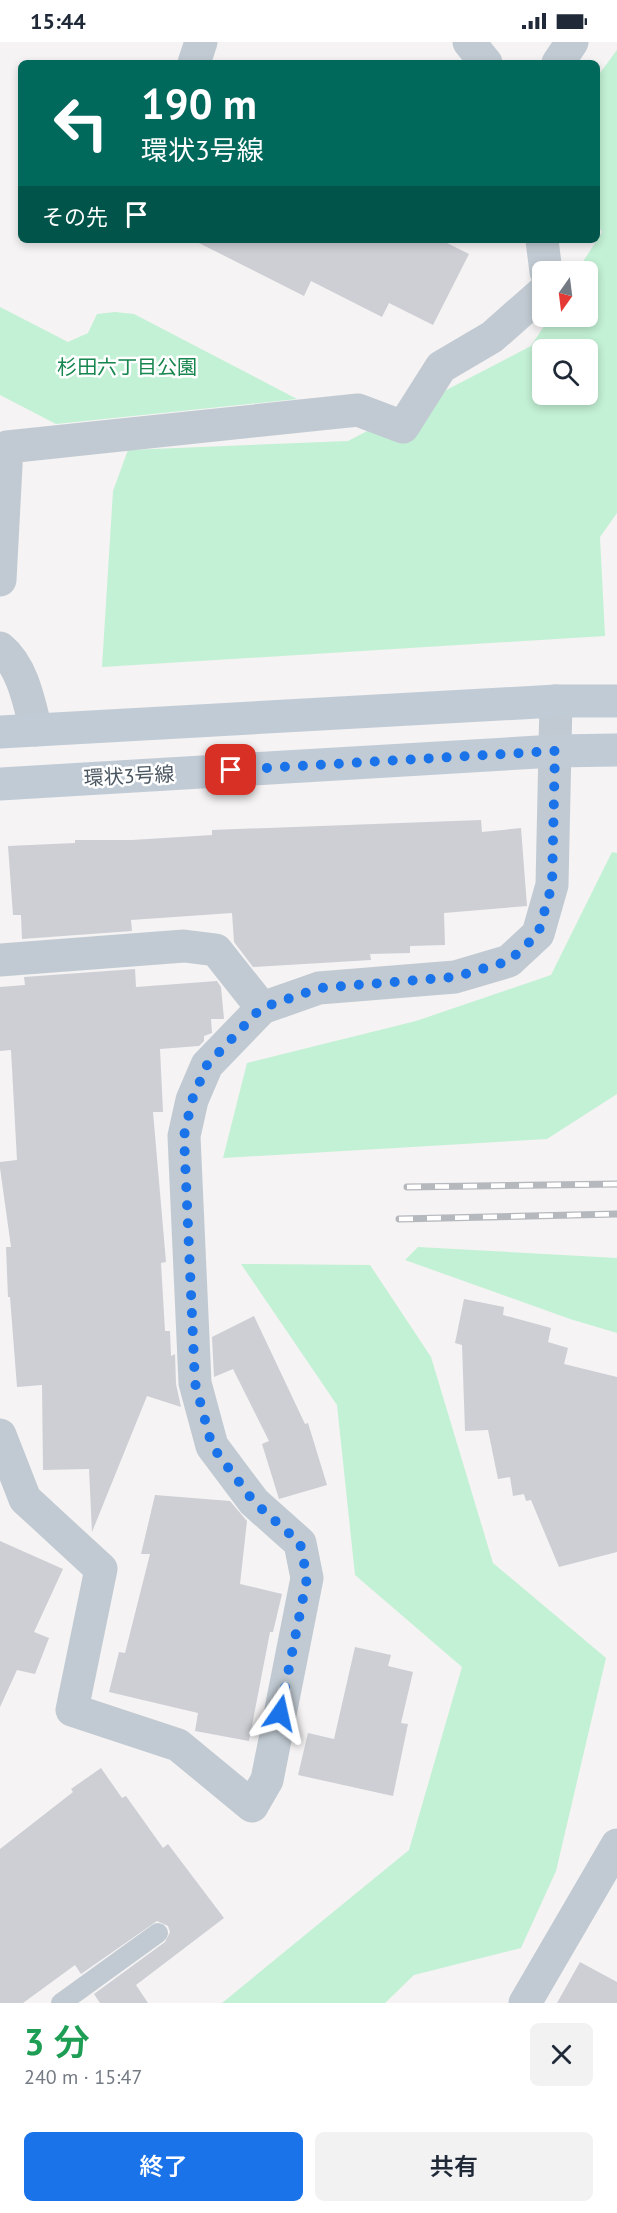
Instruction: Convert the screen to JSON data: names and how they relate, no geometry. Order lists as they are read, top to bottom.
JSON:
{
  "streets": {
    "street": ["環状3号線"]
  },
  "parks": ["杉田六丁目公園"],
  "north": "bottom",
  "page": {
    "status": "15:44",
    "turn": ["190 m", "環状3号線"],
    "then": "その先",
    "heading": ["3 分", "240 m · 15:47"],
    "buttons": ["終了", "共有"]
  }
}
